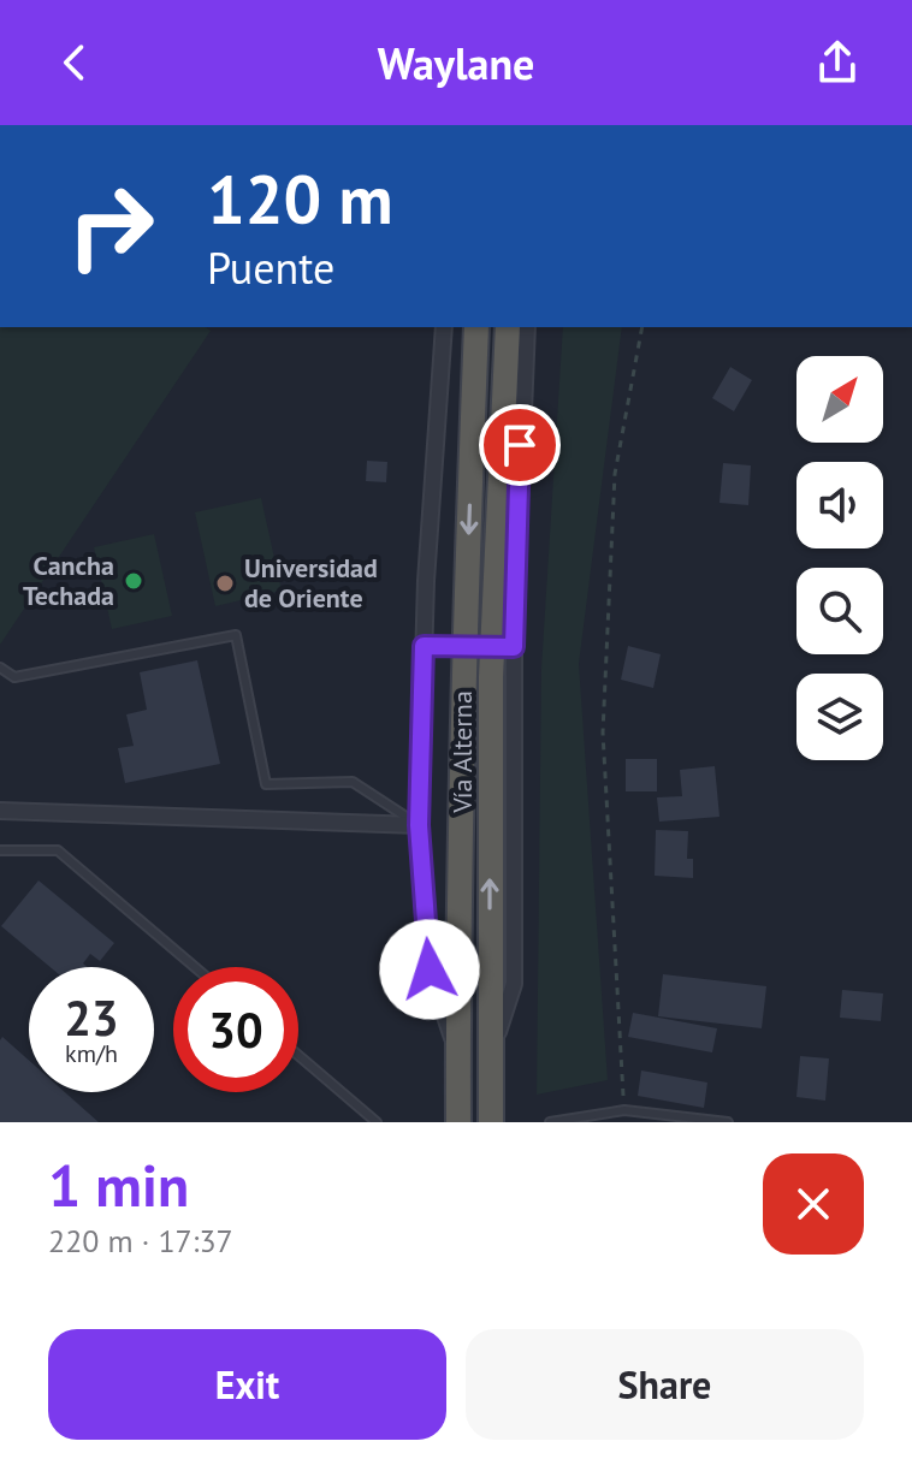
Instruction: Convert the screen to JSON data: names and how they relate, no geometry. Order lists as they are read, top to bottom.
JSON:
{
  "streets": {
    "highway": ["Vía Alterna"]
  },
  "places": ["Cancha Techada", "Universidad de Oriente"],
  "north": "top right",
  "page": {
    "header": "Waylane",
    "turn": ["120 m", "Puente"],
    "speed": "23 km/h",
    "limit": "30",
    "heading": ["1 min", "220 m · 17:37"],
    "buttons": ["Exit", "Share"]
  }
}
